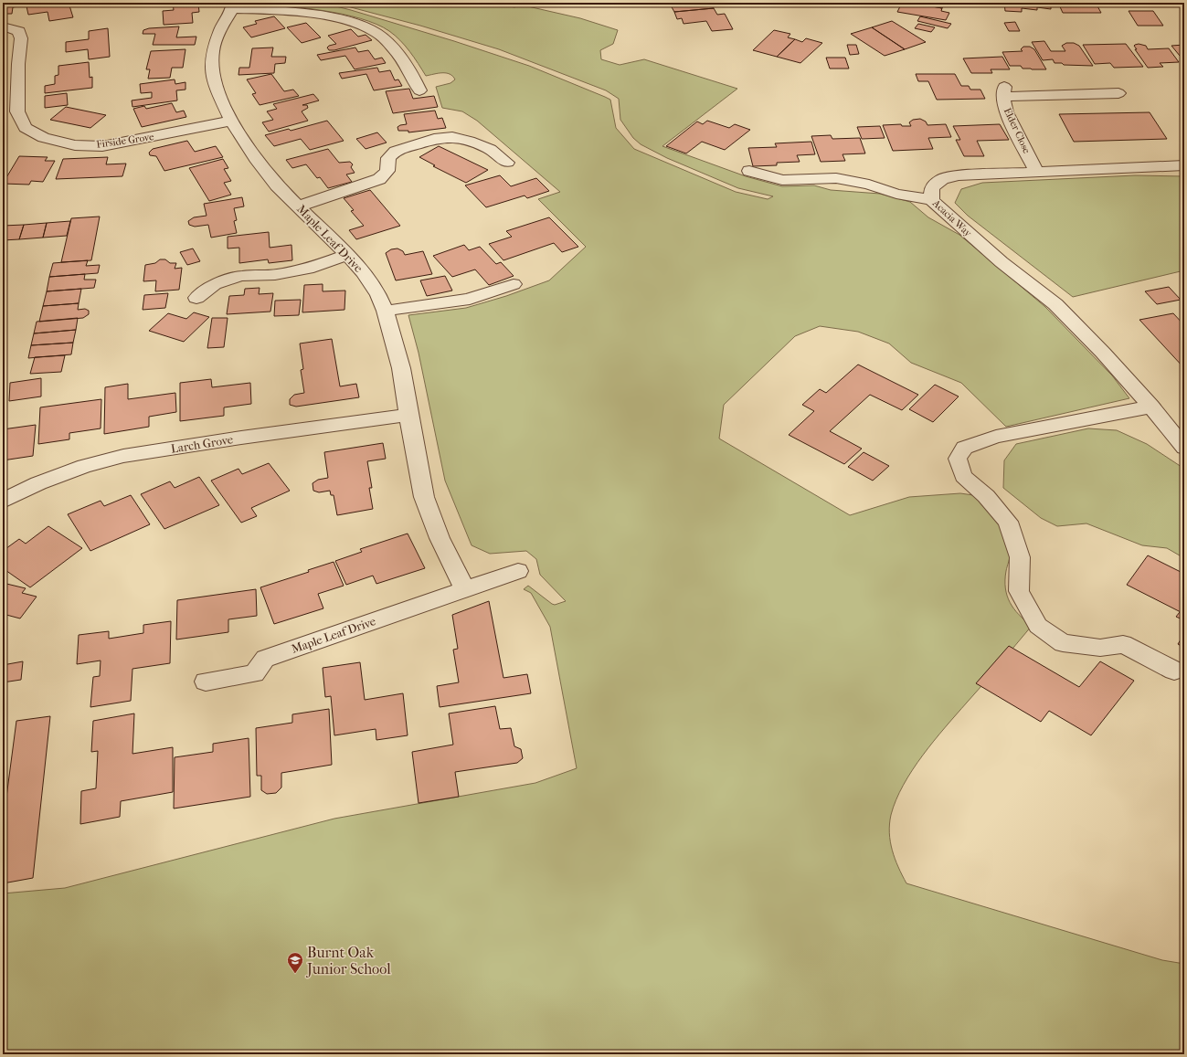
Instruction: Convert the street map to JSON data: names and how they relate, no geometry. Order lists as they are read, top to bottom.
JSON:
{
  "streets": {
    "street": [
      "Elder Close",
      "Firside Grove",
      "Acacia Way",
      "Maple Leaf Drive",
      "Larch Grove"
    ]
  },
  "crossings": [
    ["Elder Close", "Acacia Way"],
    ["Firside Grove", "Maple Leaf Drive"],
    ["Maple Leaf Drive", "Larch Grove"]
  ],
  "places": {
    "school or university": ["Burnt Oak Junior School"]
  }
}
